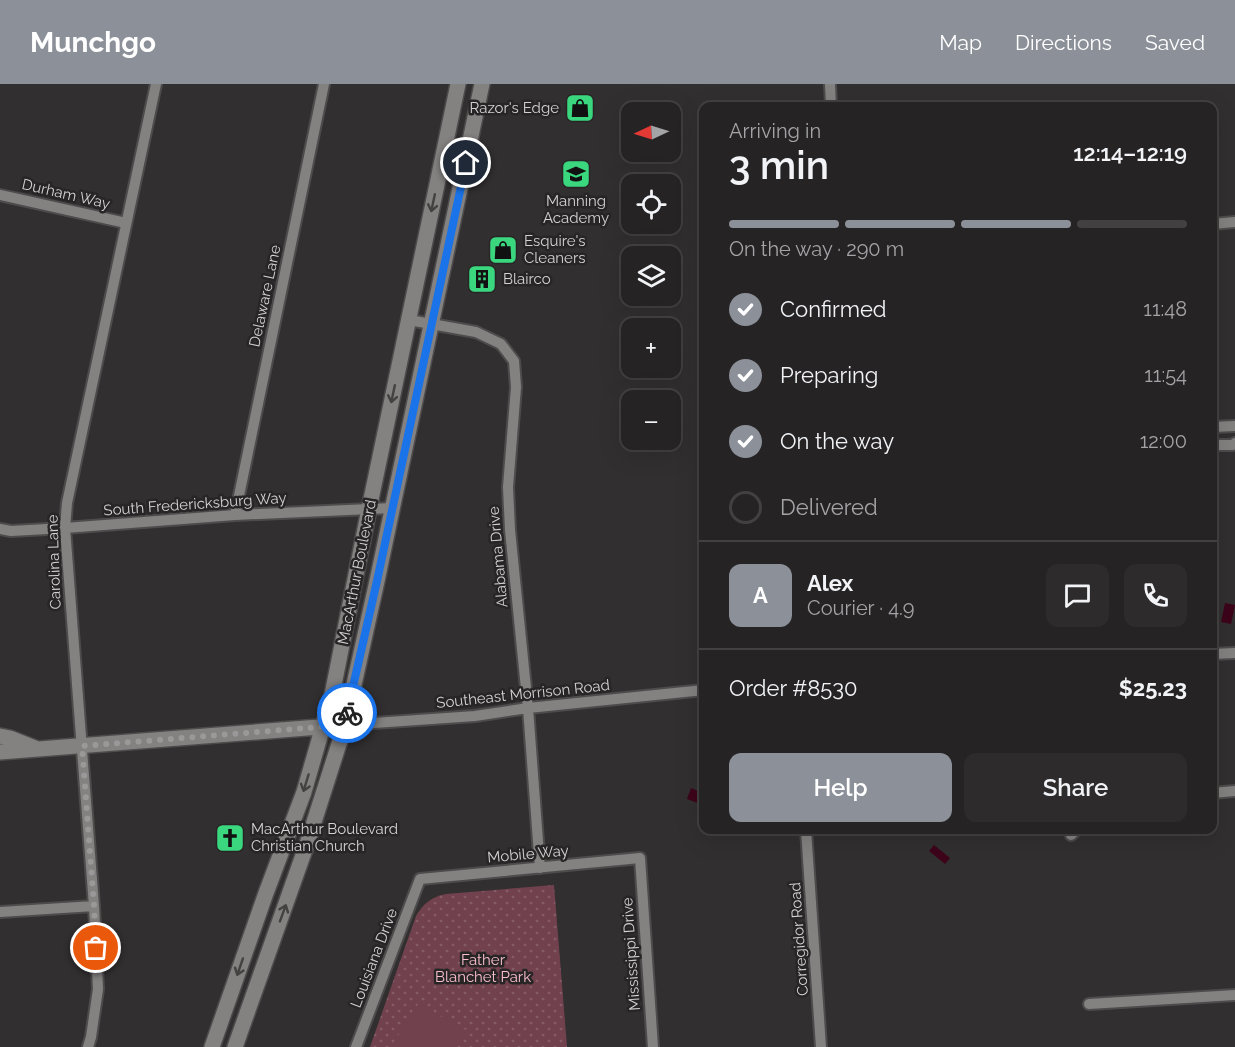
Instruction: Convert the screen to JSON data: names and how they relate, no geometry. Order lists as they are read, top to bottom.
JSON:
{
  "streets": {
    "street": [
      "Durham Way",
      "Delaware Lane",
      "South Fredericksburg Way",
      "Alabama Drive",
      "Carolina Lane",
      "MacArthur Boulevard",
      "Southeast Morrison Road",
      "Mobile Way",
      "Corregidor Road",
      "Mississippi Drive",
      "Louisiana Drive"
    ]
  },
  "crossings": [
    ["Durham Way", "Carolina Lane"],
    ["Delaware Lane", "South Fredericksburg Way"],
    ["South Fredericksburg Way", "Carolina Lane"],
    ["South Fredericksburg Way", "MacArthur Boulevard"],
    ["Alabama Drive", "MacArthur Boulevard"],
    ["Alabama Drive", "Southeast Morrison Road"],
    ["Alabama Drive", "Mobile Way"],
    ["MacArthur Boulevard", "Southeast Morrison Road"],
    ["Mobile Way", "Mississippi Drive"],
    ["Mobile Way", "Louisiana Drive"]
  ],
  "parks": ["Father Blanchet Park"],
  "places": {
    "shop": ["Razor's Edge", "Esquire's Cleaners"],
    "school or university": ["Manning Academy"],
    "building": ["Blairco"],
    "church": ["MacArthur Boulevard Christian Church"]
  },
  "north": "left",
  "page": {
    "header": "Munchgo",
    "nav": ["Map", "Directions", "Saved"],
    "map_buttons": ["+", "−"],
    "heading": ["3 min", "Arriving in", "12:14–12:19"],
    "panel": [
      "Alex",
      "Courier · 4.9",
      "Order #8530",
      "$25.23"
    ],
    "bar": "On the way · 290 m",
    "list": [
      ["Confirmed", "11:48"],
      ["Preparing", "11:54"],
      ["On the way", "12:00"],
      "Delivered"
    ],
    "round": "A",
    "buttons": ["Help", "Share"]
  }
}
